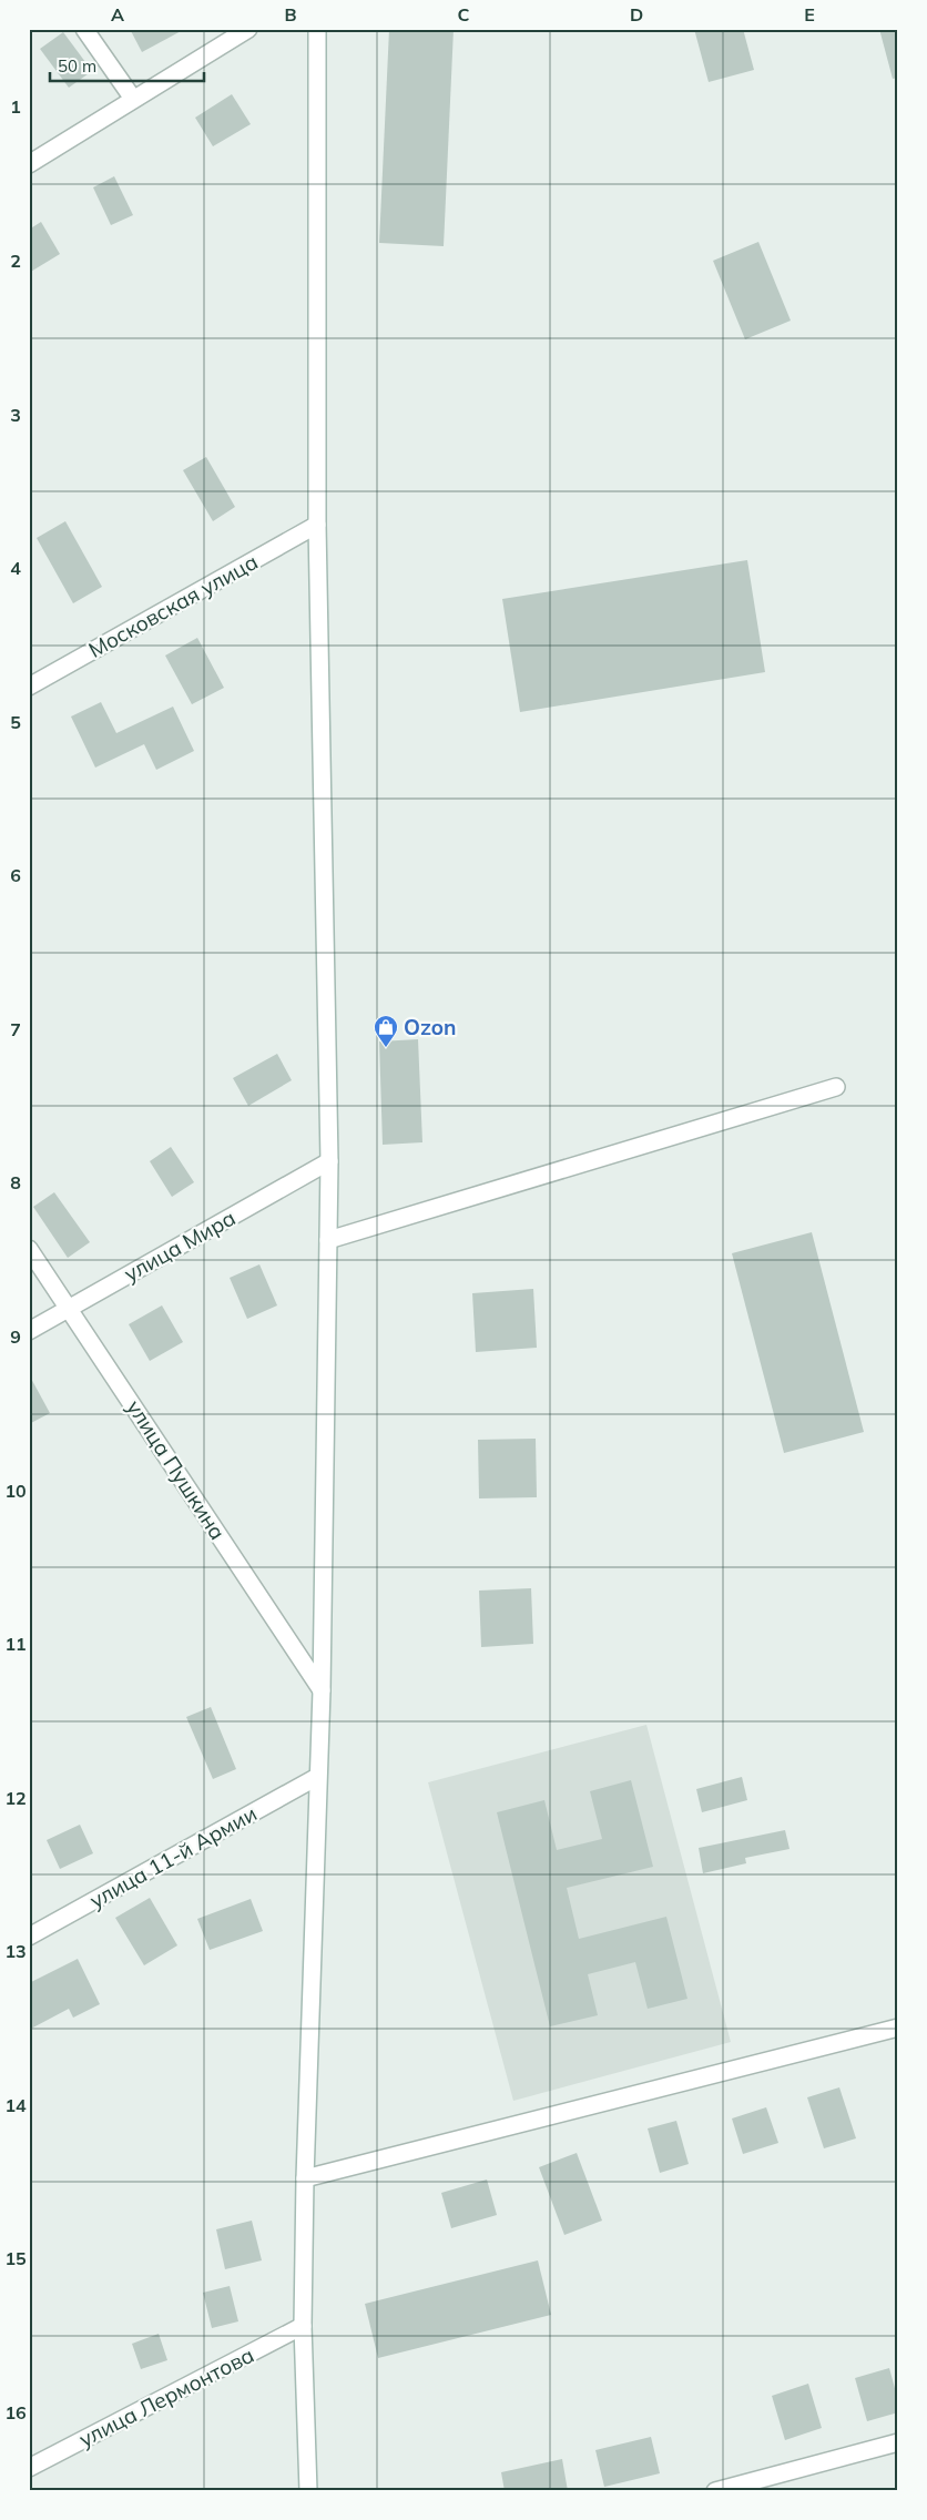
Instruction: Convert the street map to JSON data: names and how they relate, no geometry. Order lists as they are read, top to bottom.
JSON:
{
  "streets": {
    "street": [
      "Московская улица",
      "улица Мира",
      "улица Пушкина",
      "улица 11-й Армии",
      "улица Лермонтова"
    ]
  },
  "crossings": [
    ["улица Мира", "улица Пушкина"]
  ],
  "places": {
    "shop": ["Ozon"]
  },
  "scale_bar": "50 m",
  "grid": {
    "columns": [
      "A",
      "B",
      "C",
      "D",
      "E"
    ],
    "rows": [
      "1",
      "2",
      "3",
      "4",
      "5",
      "6",
      "7",
      "8",
      "9",
      "10",
      "11",
      "12",
      "13",
      "14",
      "15",
      "16"
    ]
  }
}
